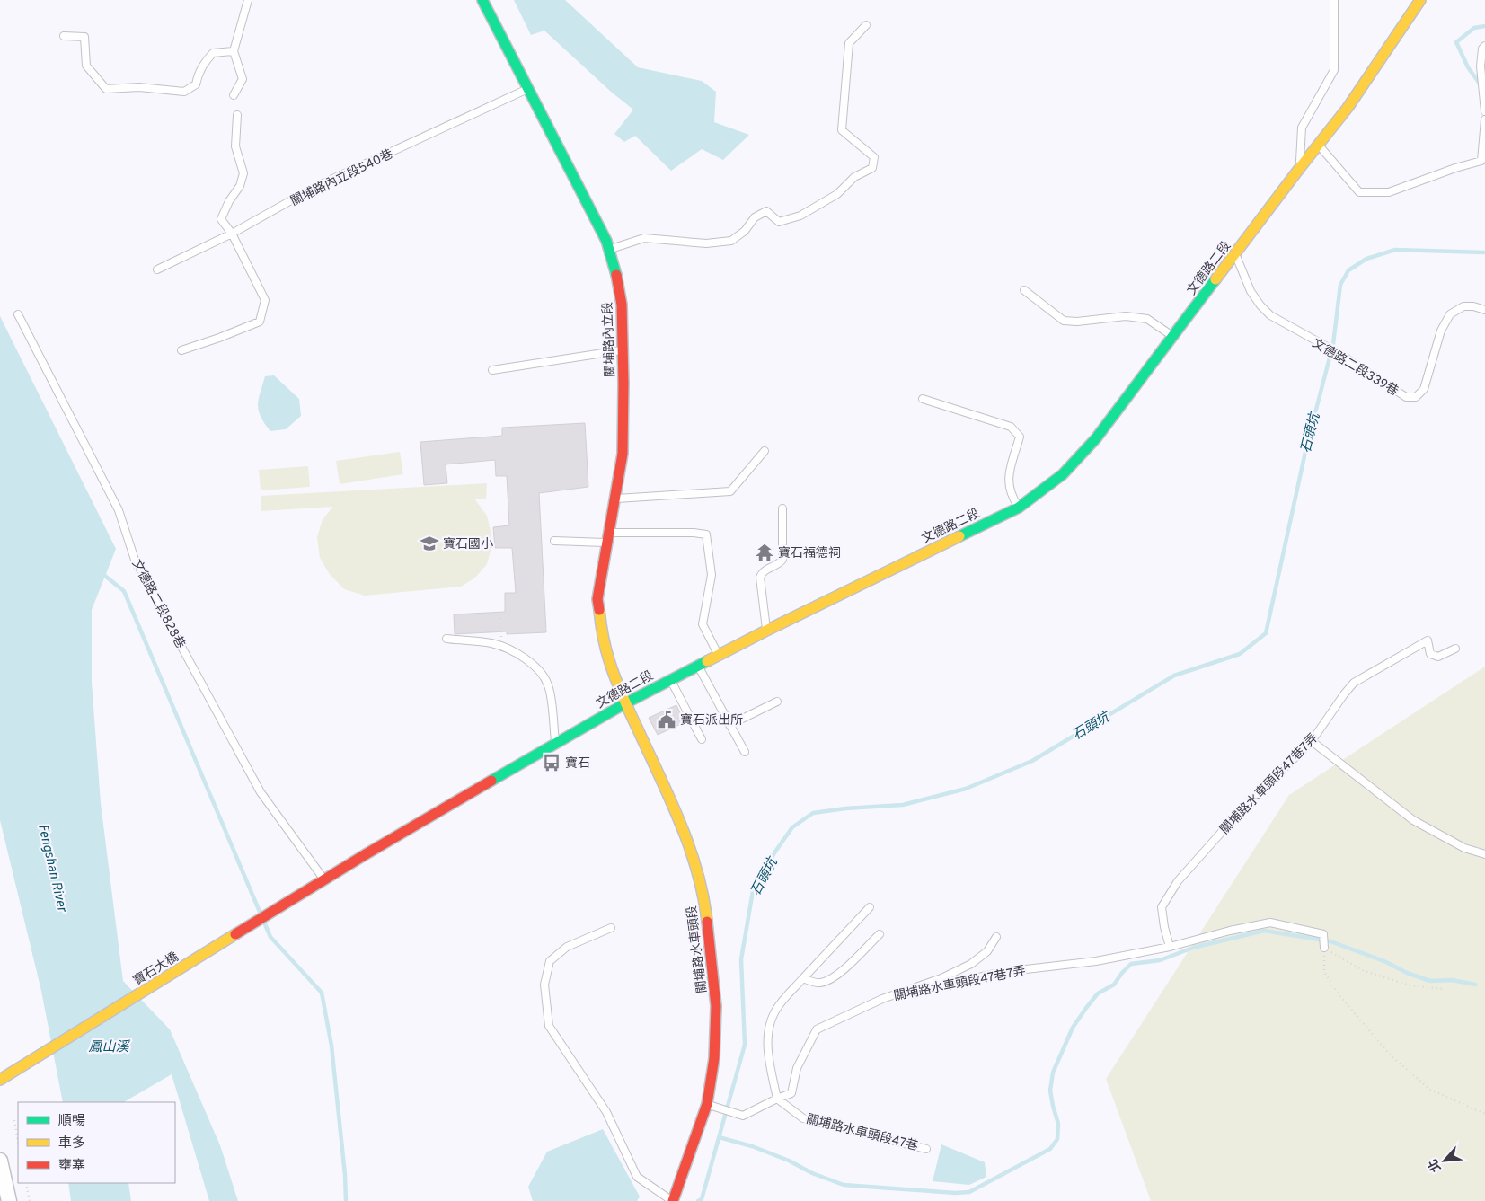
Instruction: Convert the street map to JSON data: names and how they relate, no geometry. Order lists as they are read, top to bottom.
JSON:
{
  "streets": {
    "main road": [
      "文德路二段",
      "關埔路內立段",
      "關埔路水車頭段",
      "寶石大橋"
    ],
    "lane": [
      "關埔路內立段540巷",
      "文德路二段339巷",
      "文德路二段828巷",
      "關埔路水車頭段47巷7弄",
      "關埔路水車頭段47巷"
    ]
  },
  "crossings": [
    ["關埔路內立段540巷", "關埔路內立段"],
    ["文德路二段", "關埔路內立段"],
    ["文德路二段", "文德路二段339巷"],
    ["文德路二段", "文德路二段828巷"],
    ["文德路二段", "關埔路水車頭段"],
    ["文德路二段", "寶石大橋"],
    ["關埔路內立段", "關埔路水車頭段"],
    ["文德路二段828巷", "寶石大橋"]
  ],
  "water": ["石頭坑", "Fengshan River", "鳳山溪"],
  "places": {
    "school or university": ["寶石國小"],
    "temple": ["寶石福德祠"],
    "public building": ["寶石派出所"],
    "bus stop": ["寶石"]
  },
  "legend": ["順暢", "車多", "壅塞"],
  "north": "bottom left"
}
